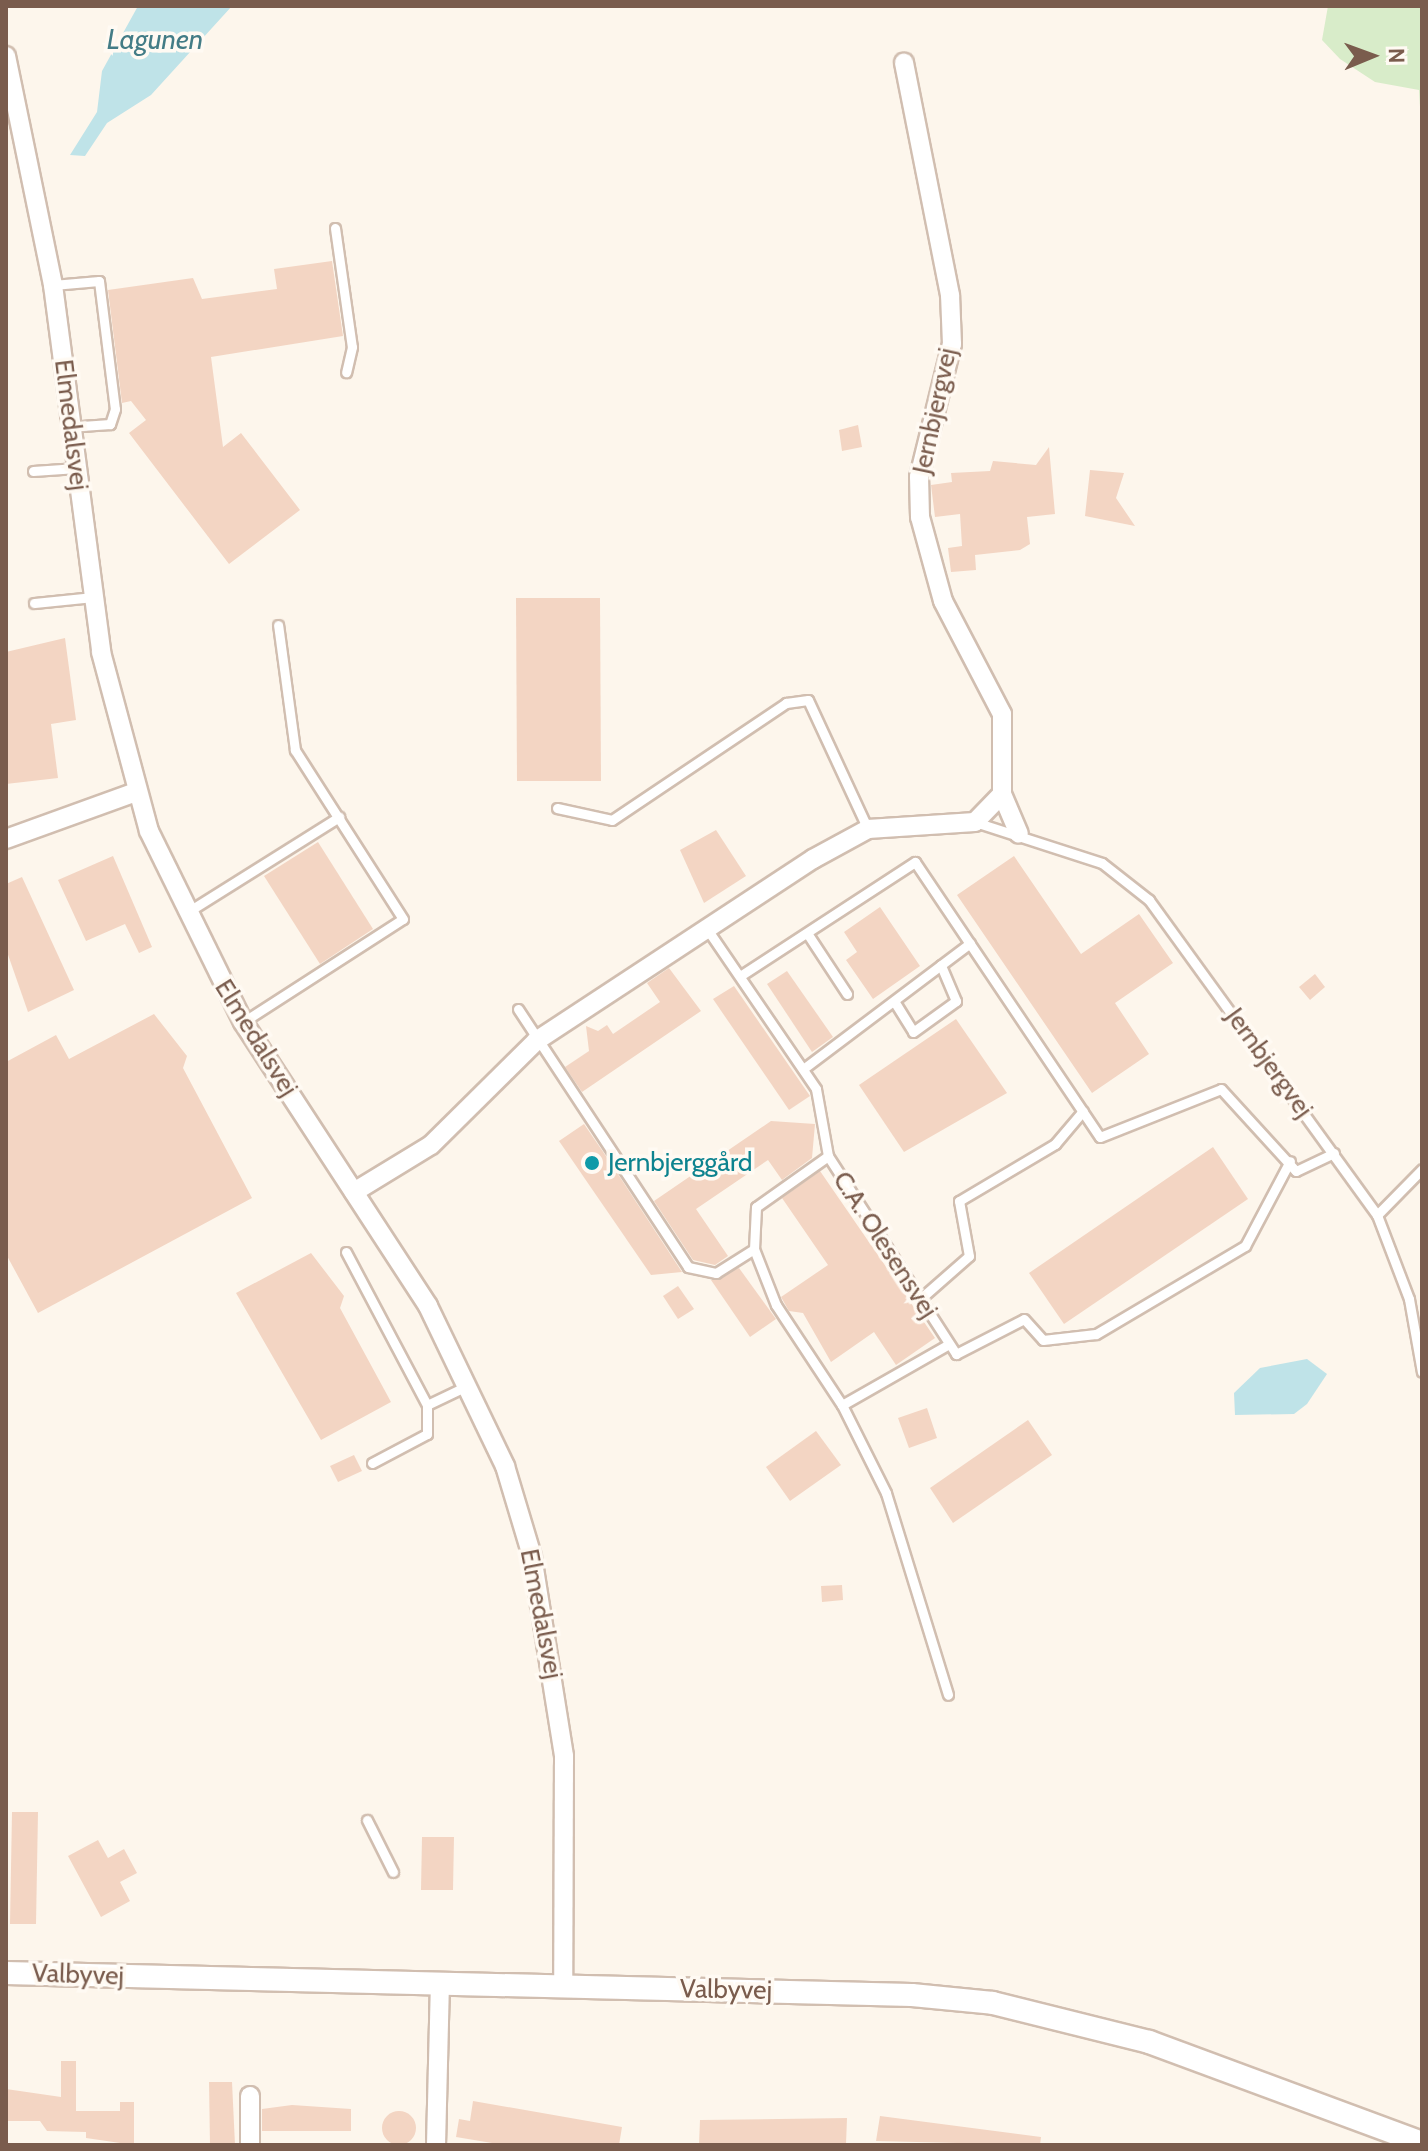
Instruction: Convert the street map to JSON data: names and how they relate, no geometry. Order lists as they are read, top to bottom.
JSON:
{
  "streets": {
    "street": ["Jernbjergvej", "Elmedalsvej", "Valbyvej"],
    "lane": ["C.A. Olesensvej"]
  },
  "crossings": [
    ["Elmedalsvej", "Valbyvej"]
  ],
  "water": ["Lagunen"],
  "places": ["Jernbjerggård"],
  "north": "right"
}
